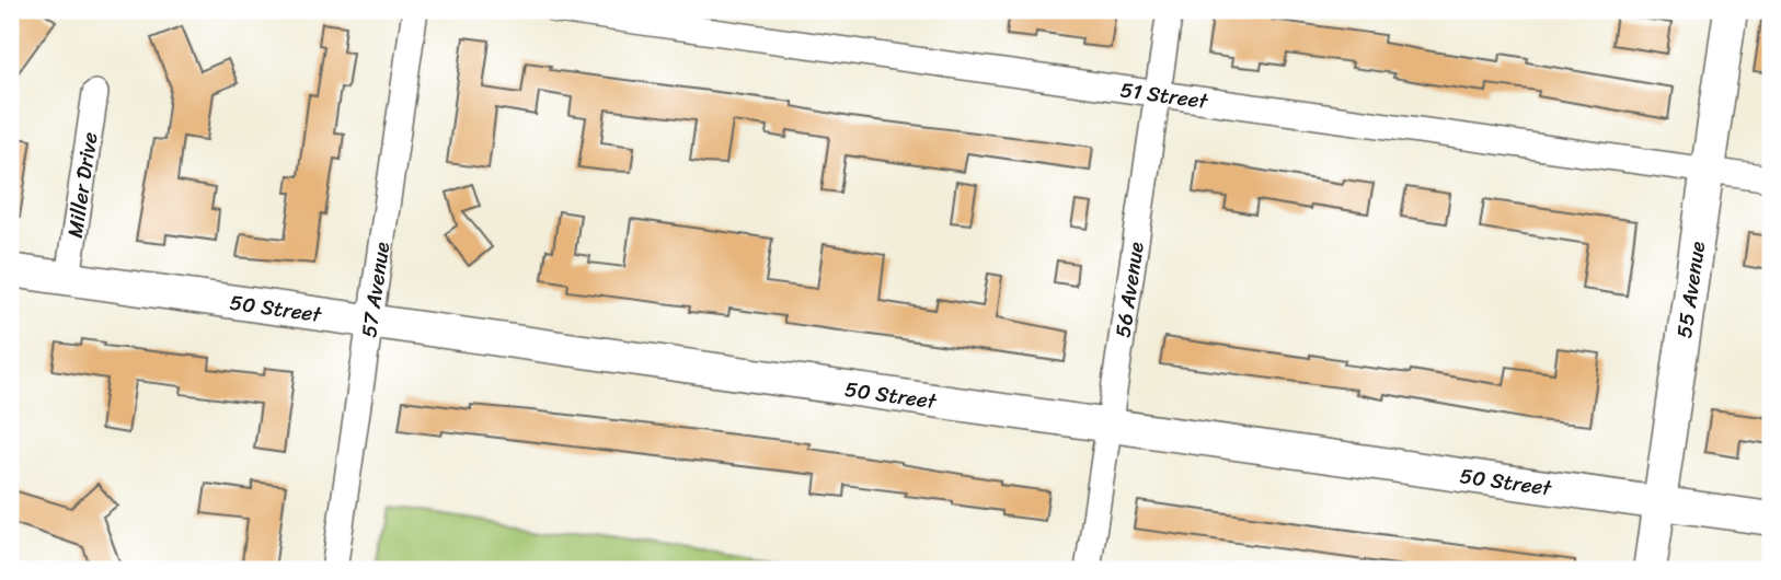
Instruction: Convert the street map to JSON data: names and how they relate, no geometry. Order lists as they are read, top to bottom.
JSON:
{
  "streets": {
    "street": [
      "51 Street",
      "Miller Drive",
      "57 Avenue",
      "56 Avenue",
      "55 Avenue",
      "50 Street"
    ]
  },
  "crossings": [
    ["51 Street", "56 Avenue"],
    ["51 Street", "55 Avenue"],
    ["Miller Drive", "50 Street"],
    ["57 Avenue", "50 Street"],
    ["56 Avenue", "50 Street"],
    ["55 Avenue", "50 Street"]
  ]
}
